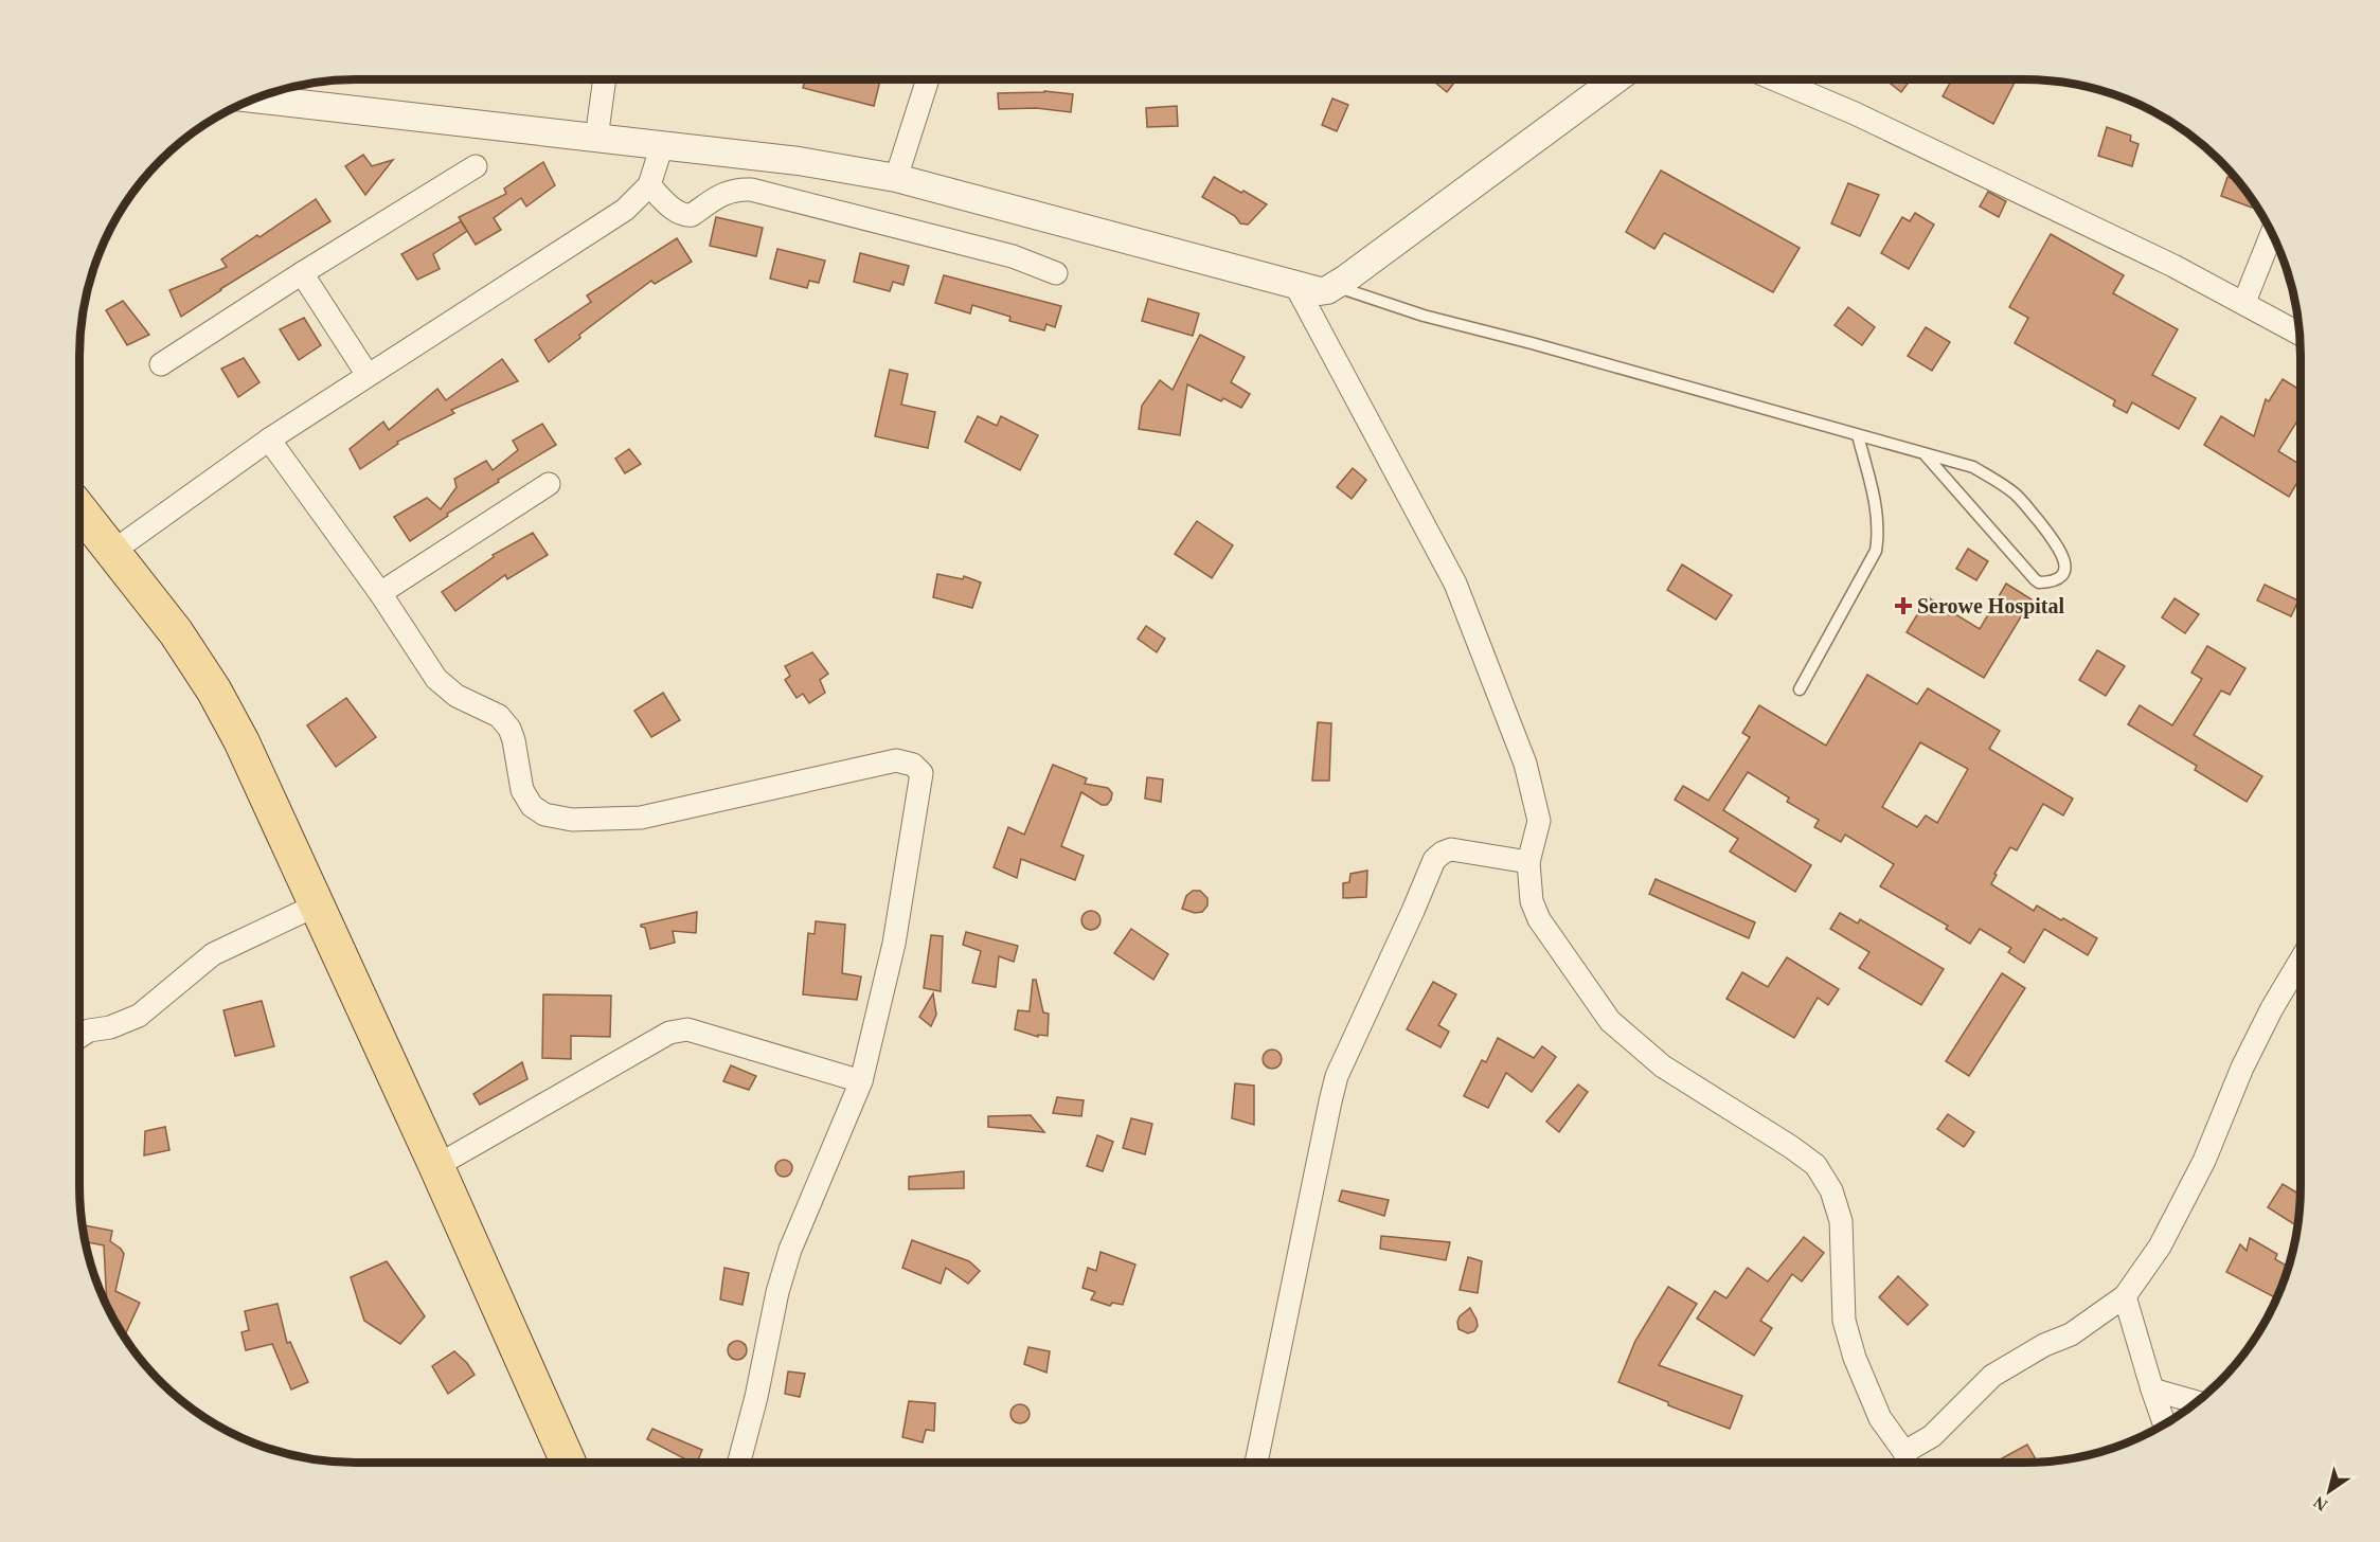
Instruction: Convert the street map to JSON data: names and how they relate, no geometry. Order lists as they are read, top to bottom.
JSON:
{
  "places": {
    "health": ["Serowe Hospital"]
  },
  "north": "bottom left"
}
